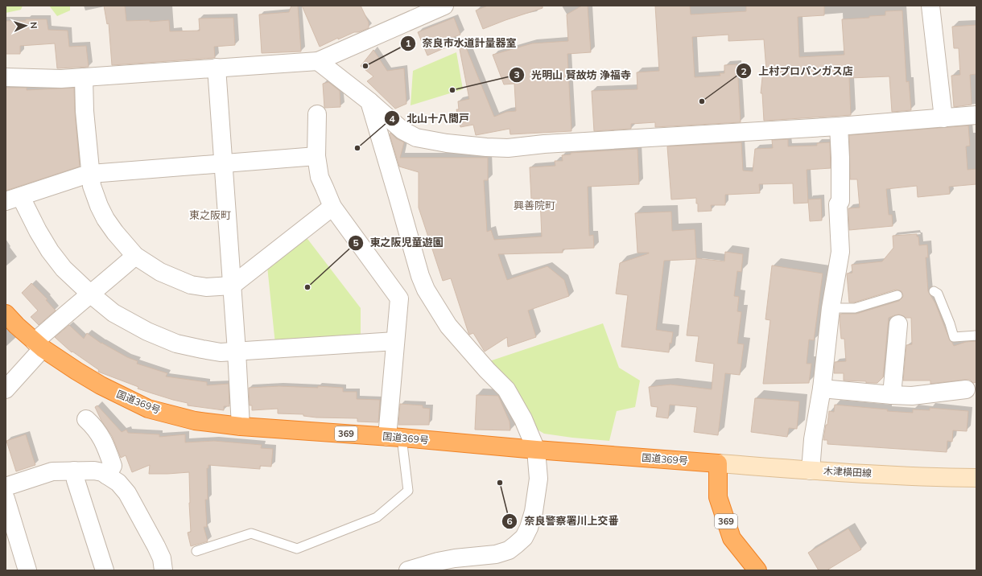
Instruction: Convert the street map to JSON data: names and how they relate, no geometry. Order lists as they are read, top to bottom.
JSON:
{
  "streets": {
    "highway": ["国道369号", "369"],
    "main road": ["木津横田線"]
  },
  "crossings": [
    ["国道369号", "369"],
    ["国道369号", "木津横田線"],
    ["369", "木津横田線"]
  ],
  "districts": ["興善院町", "東之阪町"],
  "places": [
    "奈良市水道計量器室",
    "光明山 賢故坊 浄福寺",
    "上村プロパンガス店",
    "北山十八間戸",
    "東之阪児童遊園",
    "奈良警察署川上交番"
  ],
  "north": "right"
}
